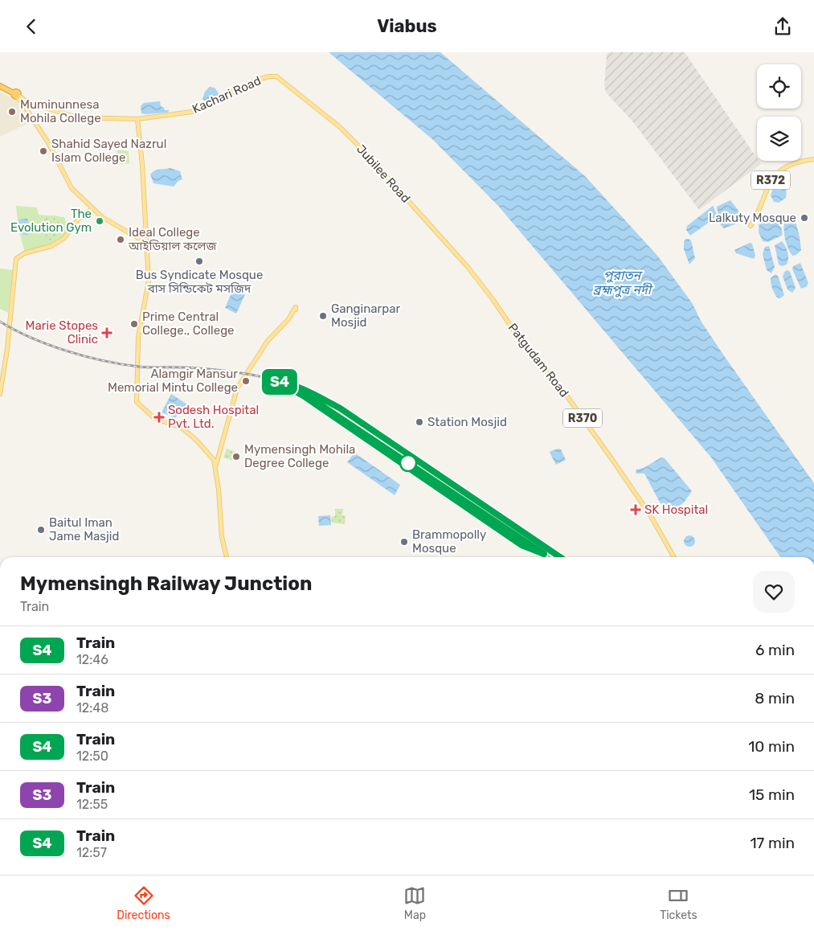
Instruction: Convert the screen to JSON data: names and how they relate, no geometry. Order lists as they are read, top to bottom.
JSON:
{
  "streets": {
    "main road": [
      "Kachari Road",
      "Jubilee Road",
      "R372",
      "Patgudam Road",
      "R370"
    ]
  },
  "crossings": [
    ["Kachari Road", "Jubilee Road"],
    ["Jubilee Road", "Patgudam Road"]
  ],
  "water": ["পুরাতন ব্রহ্মপুত্র নদী"],
  "places": {
    "other": [
      "Muminunnesa Mohila College",
      "Shahid Sayed Nazrul Islam College",
      "Lalkuty Mosque",
      "The Evolution Gym",
      "Ideal College আইডিয়াল কলেজ",
      "Bus Syndicate Mosque বাস সিন্ডিকেট মসজিদ",
      "Ganginarpar Mosjid",
      "Prime Central College., College",
      "Alamgir Mansur Memorial Mintu College",
      "Station Mosjid",
      "Mymensingh Mohila Degree College",
      "Baitul Iman Jame Masjid",
      "Brammopolly Mosque"
    ],
    "health": ["Marie Stopes Clinic", "Sodesh Hospital Pvt. Ltd.", "SK Hospital"]
  },
  "page": {
    "header": "Viabus",
    "on_map": "S4",
    "heading": ["Mymensingh Railway Junction", "Train"],
    "list": [
      {
        "mark": "S4",
        "name": "Train",
        "note": "12:46",
        "value": "6 min"
      },
      {
        "mark": "S3",
        "name": "Train",
        "note": "12:48",
        "value": "8 min"
      },
      {
        "mark": "S4",
        "name": "Train",
        "note": "12:50",
        "value": "10 min"
      },
      {
        "mark": "S3",
        "name": "Train",
        "note": "12:55",
        "value": "15 min"
      },
      {
        "mark": "S4",
        "name": "Train",
        "note": "12:57",
        "value": "17 min"
      }
    ],
    "tabs": ["Directions", "Map", "Tickets"]
  }
}
